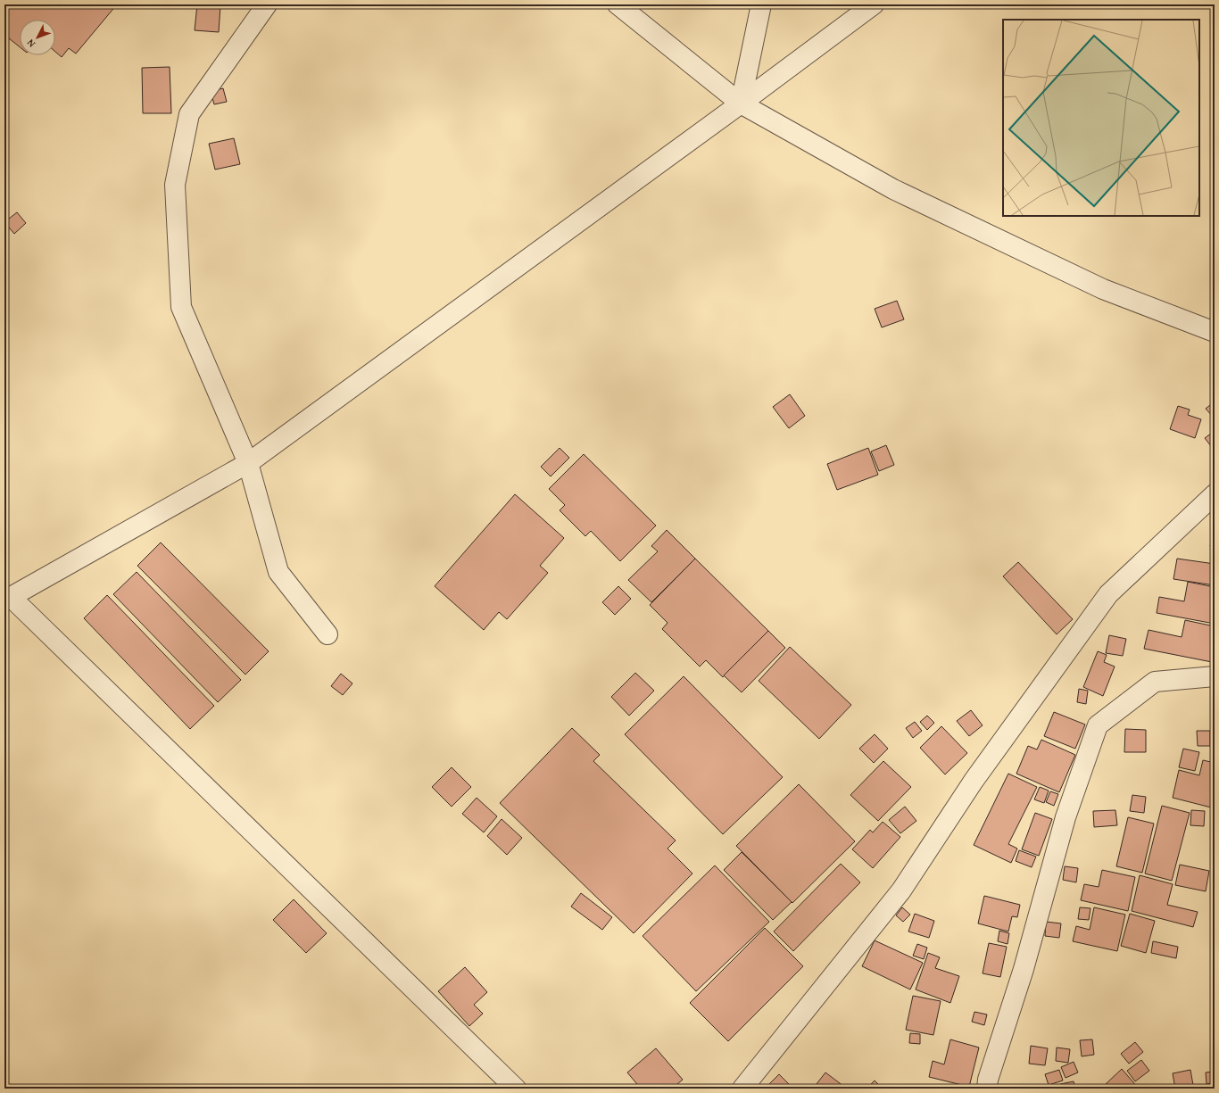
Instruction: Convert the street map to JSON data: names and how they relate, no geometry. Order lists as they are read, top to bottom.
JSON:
{
  "north": "bottom left"
}
